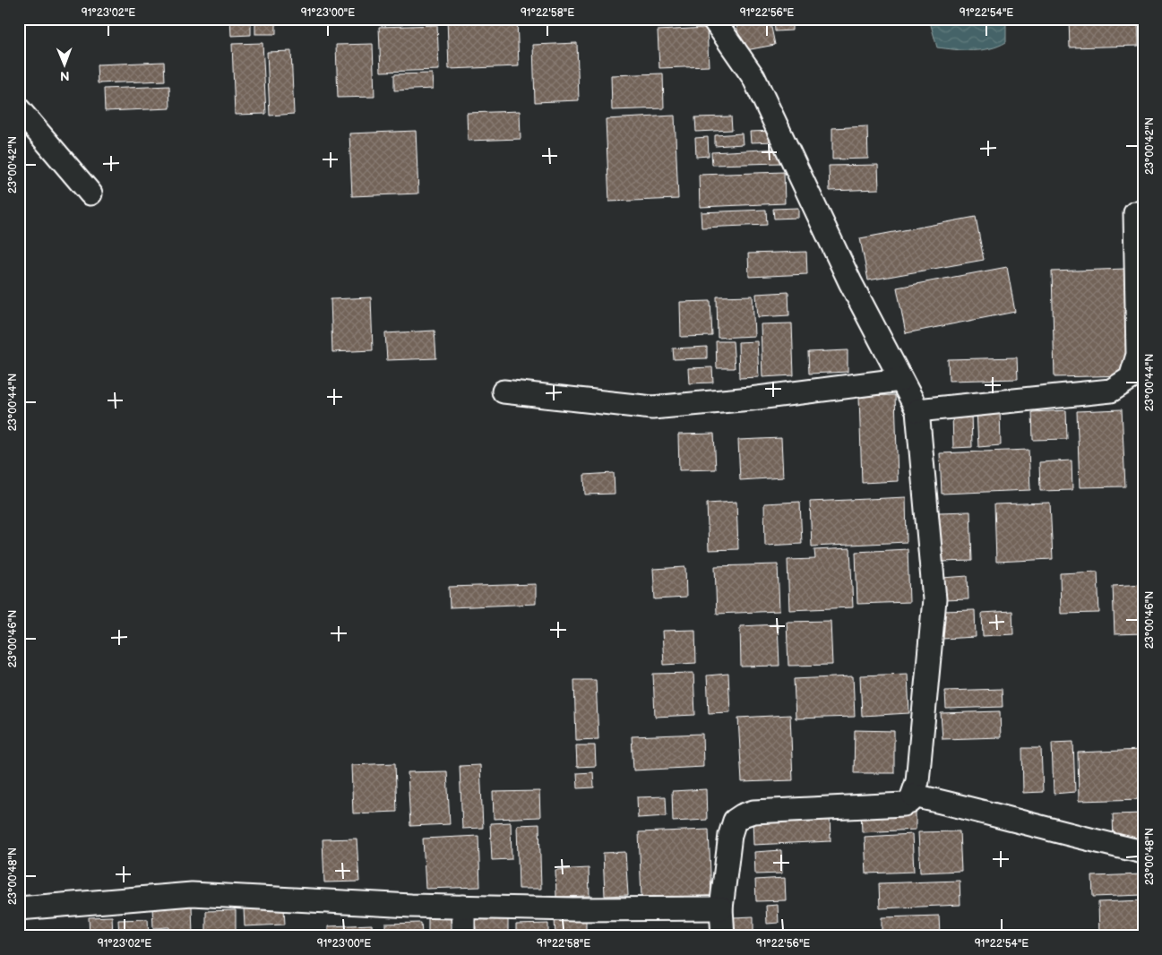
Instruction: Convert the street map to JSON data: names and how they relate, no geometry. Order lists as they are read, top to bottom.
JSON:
{
  "north": "bottom",
  "coordinates": [
    "91°23'02\"E",
    "91°23'00\"E",
    "91°22'58\"E",
    "91°22'56\"E",
    "91°22'54\"E",
    "23°00'42\"N",
    "23°00'44\"N",
    "23°00'46\"N",
    "23°00'48\"N"
  ]
}
